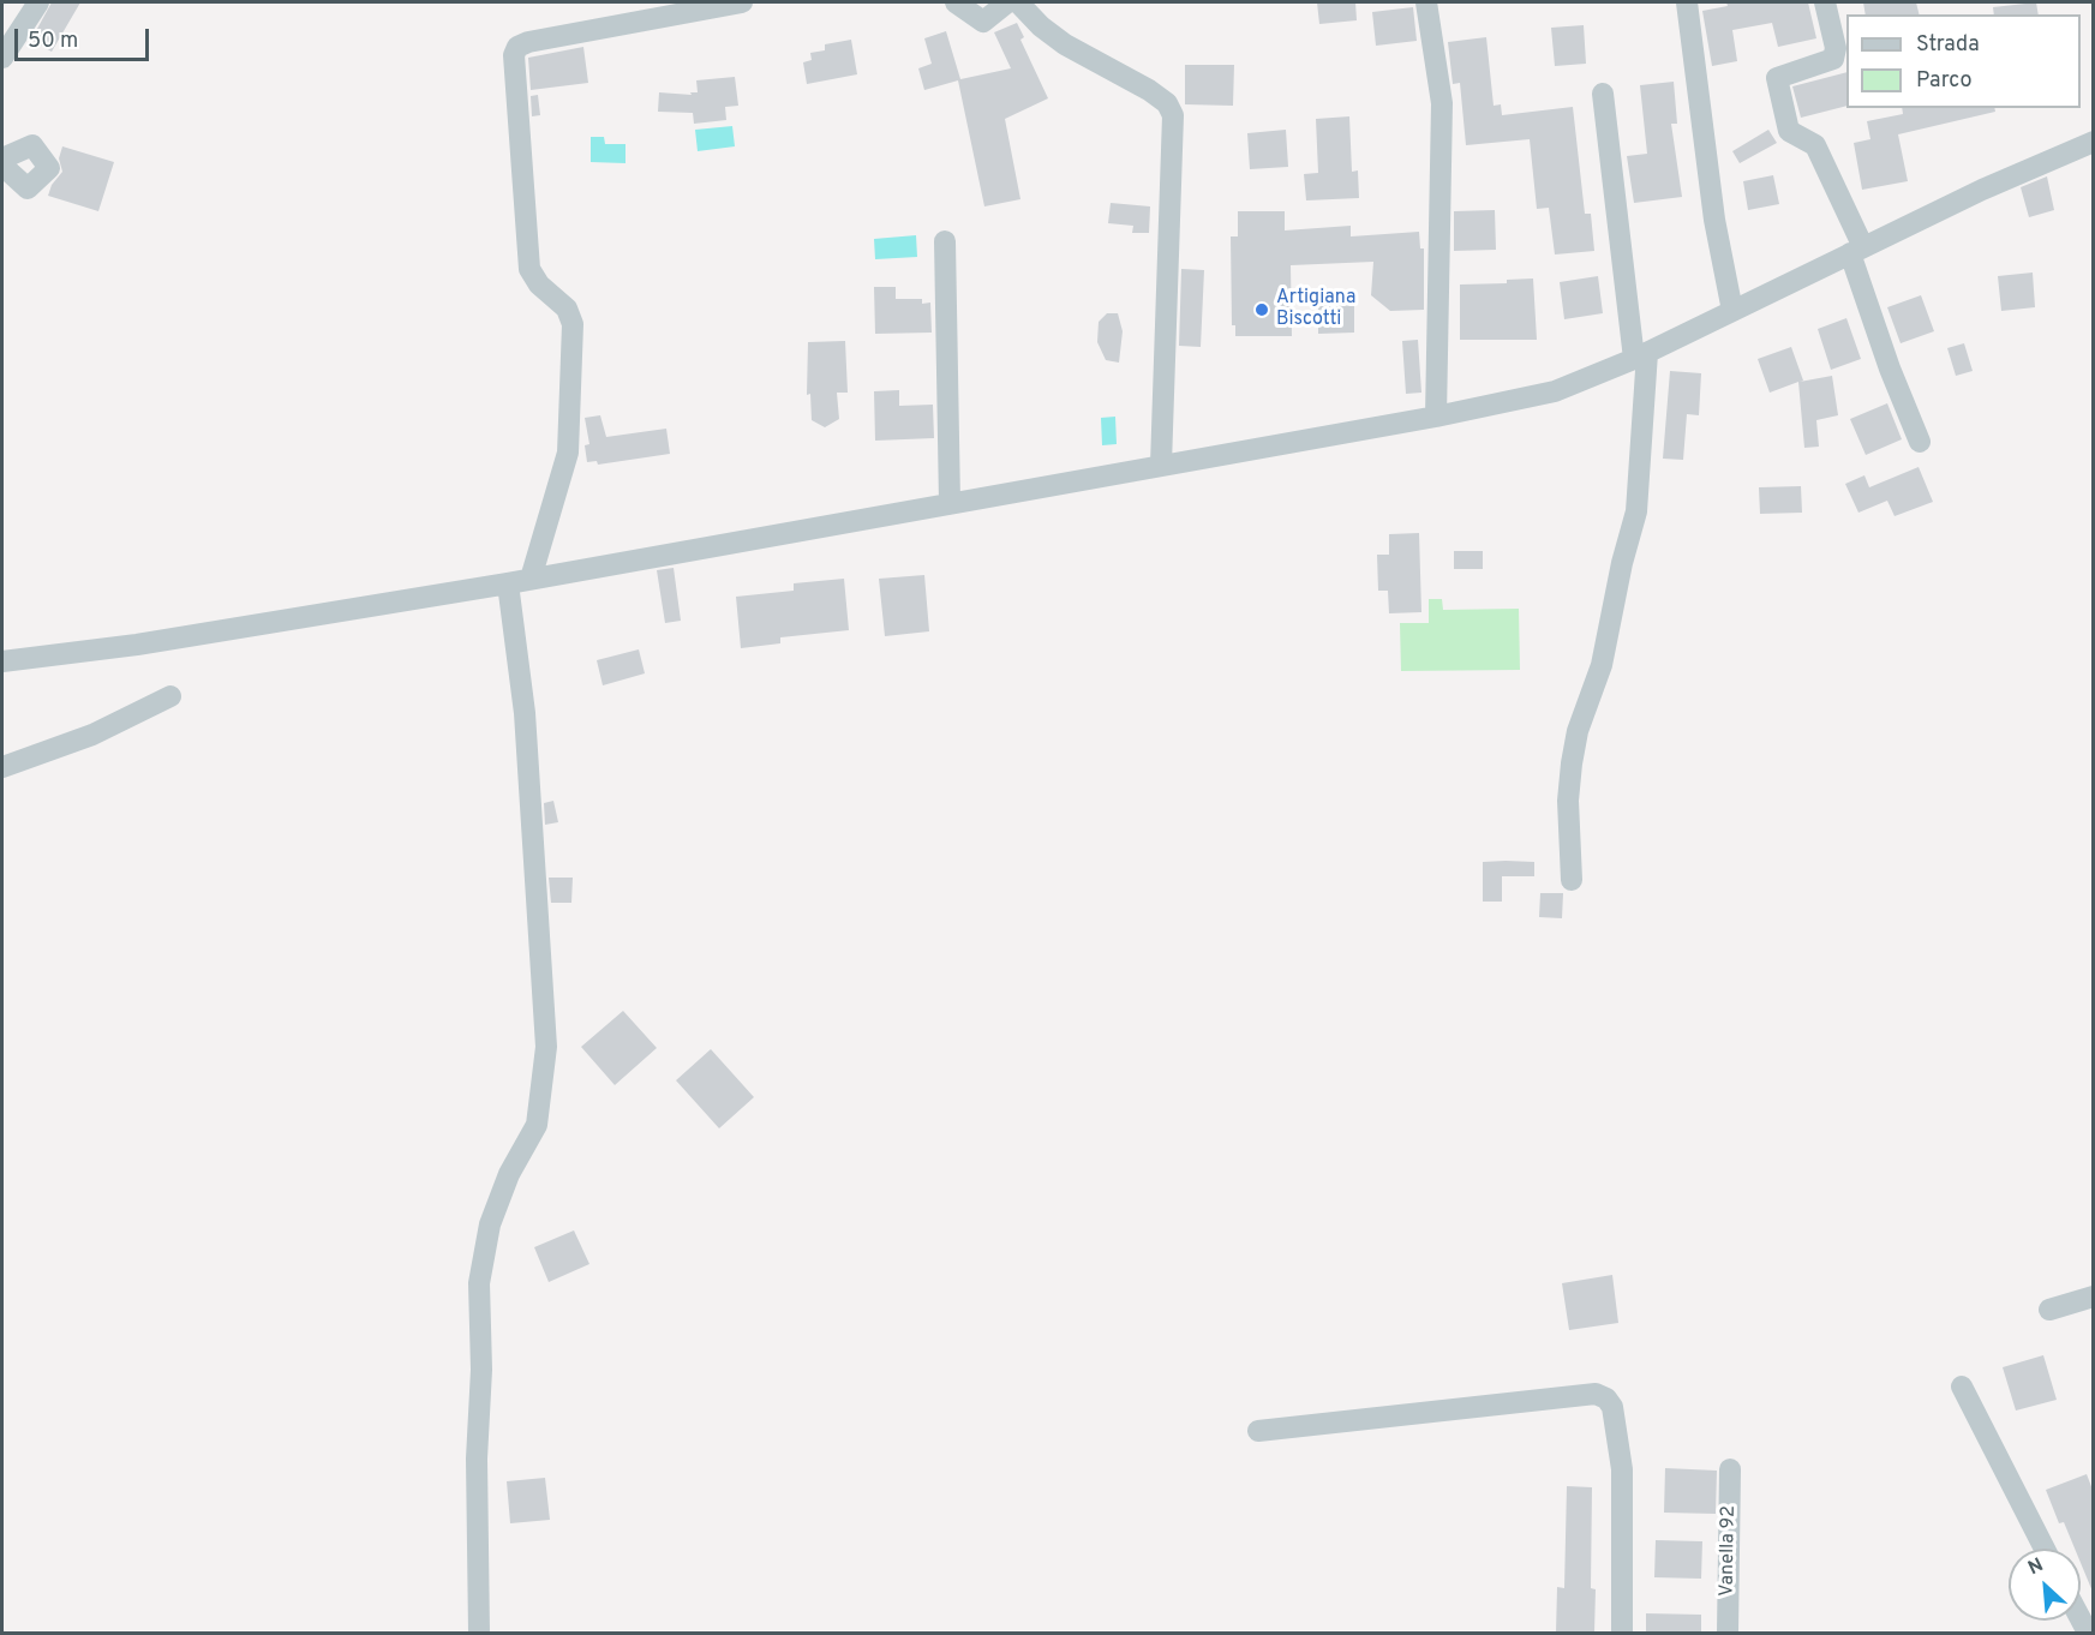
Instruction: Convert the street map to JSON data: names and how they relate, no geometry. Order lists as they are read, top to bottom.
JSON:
{
  "streets": {
    "street": ["Vanella 92"]
  },
  "places": ["Artigiana Biscotti"],
  "legend": ["Strada", "Parco"],
  "scale_bar": "50 m",
  "north": "top left"
}
